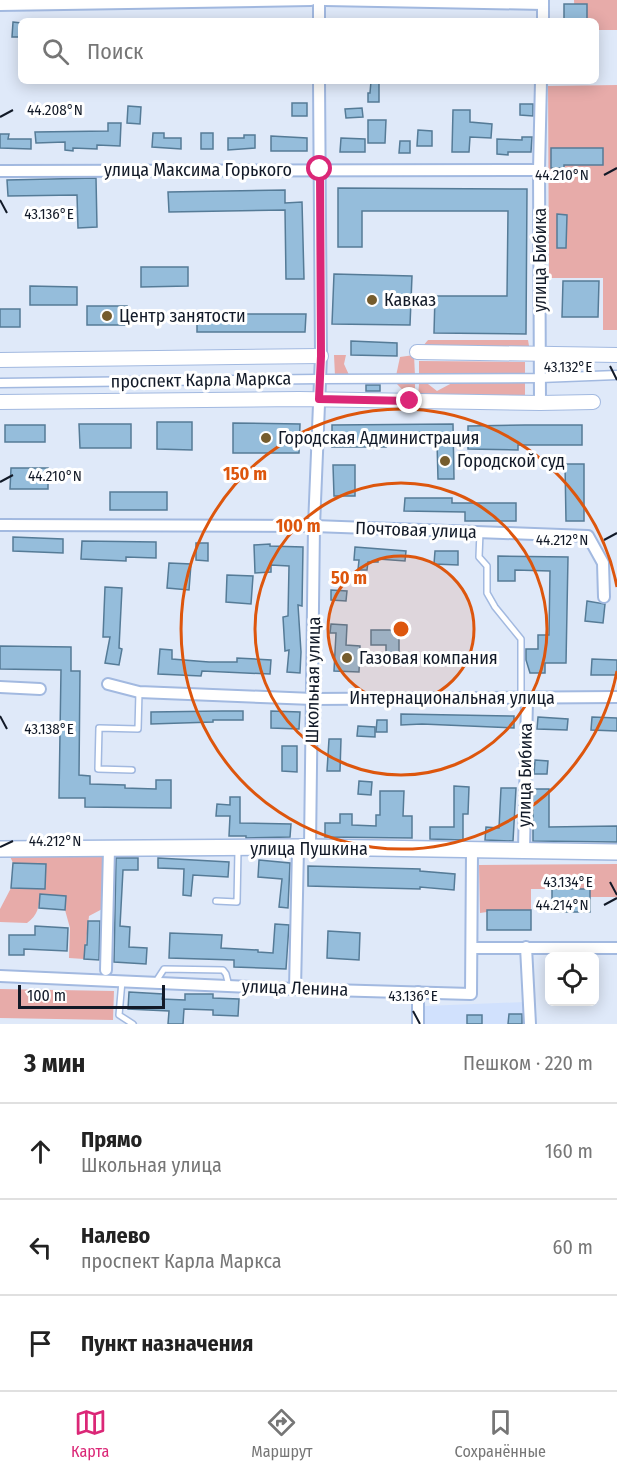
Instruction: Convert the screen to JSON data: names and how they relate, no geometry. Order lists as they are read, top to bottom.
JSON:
{
  "streets": {
    "main road": ["улица Пушкина"],
    "street": [
      "улица Максима Горького",
      "улица Бибика",
      "проспект Карла Маркса",
      "Почтовая улица",
      "Школьная улица",
      "Интернациональная улица",
      "улица Ленина"
    ]
  },
  "crossings": [
    ["улица Максима Горького", "улица Бибика"],
    ["улица Максима Горького", "Школьная улица"],
    ["улица Бибика", "проспект Карла Маркса"],
    ["улица Бибика", "Интернациональная улица"],
    ["улица Бибика", "улица Пушкина"],
    ["проспект Карла Маркса", "Школьная улица"],
    ["Почтовая улица", "Школьная улица"],
    ["Школьная улица", "Интернациональная улица"],
    ["Школьная улица", "улица Пушкина"],
    ["Школьная улица", "улица Ленина"]
  ],
  "places": [
    "Кавказ",
    "Центр занятости",
    "Городская Администрация",
    "Городской суд",
    "Газовая компания"
  ],
  "scale_bar": "100 m",
  "page": {
    "search": "Поиск",
    "scale": "100 m",
    "heading": ["3 мин", "Пешком · 220 m"],
    "list": [
      ["Прямо", "Школьная улица", "160 m"],
      ["Налево", "проспект Карла Маркса", "60 m"],
      "Пункт назначения"
    ],
    "nav": ["Карта", "Маршрут", "Сохранённые"]
  },
  "coordinates": [
    "44.208°N",
    "44.210°N",
    "43.136°E",
    "43.132°E",
    "44.212°N",
    "43.138°E",
    "43.134°E",
    "44.214°N"
  ],
  "rings": ["150 m", "100 m", "50 m"]
}
